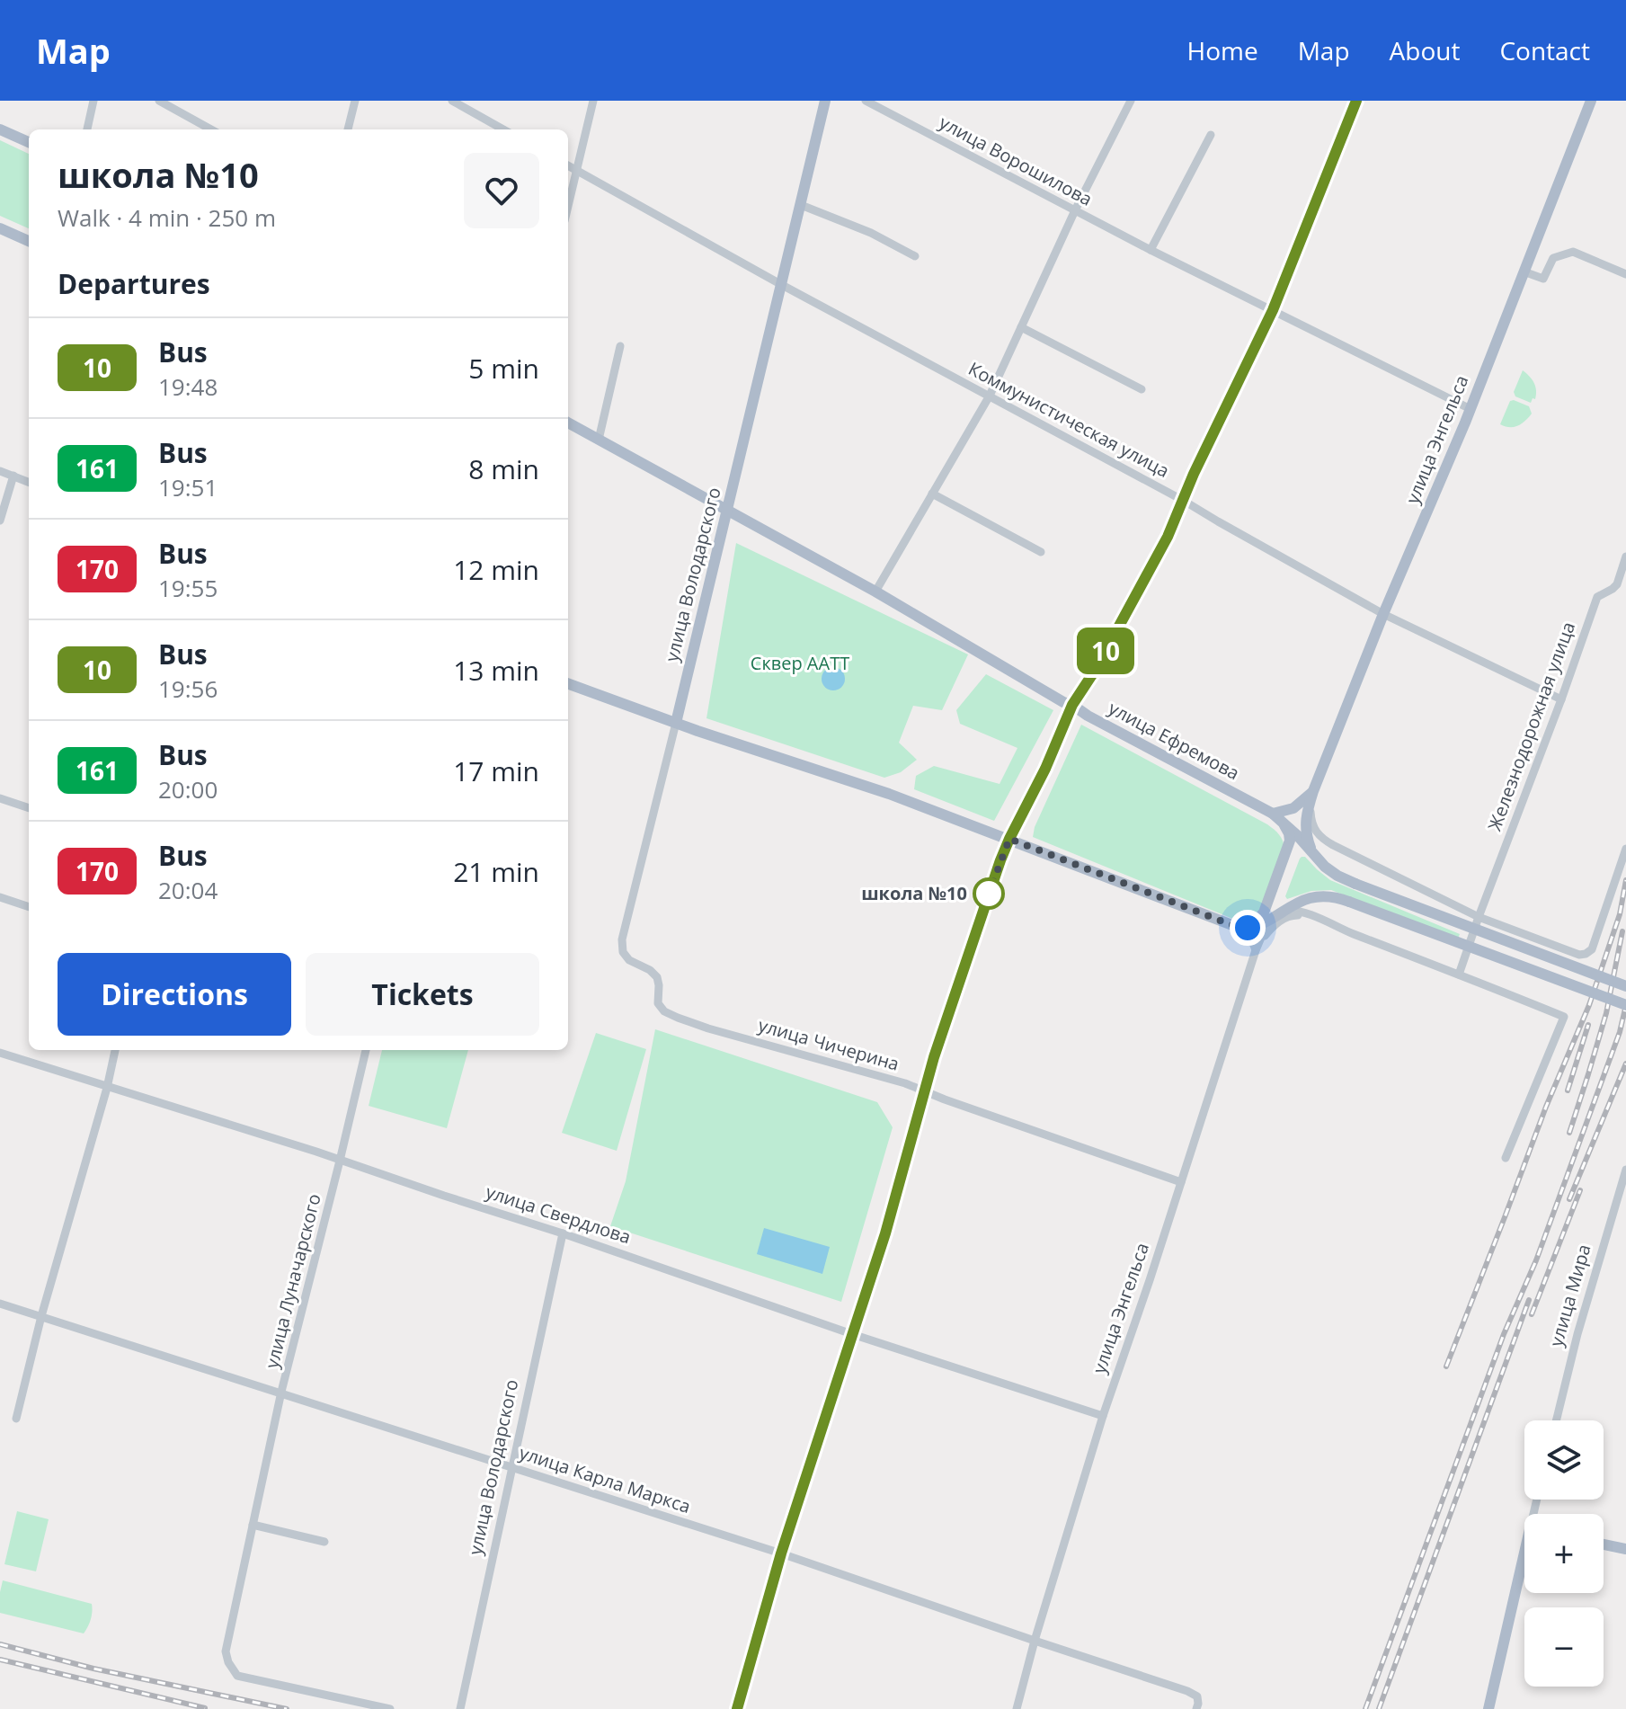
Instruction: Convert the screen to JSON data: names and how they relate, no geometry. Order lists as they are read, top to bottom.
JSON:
{
  "streets": {
    "main road": ["улица Энгельса", "улица Володарского", "улица Ефремова"],
    "street": [
      "улица Ворошилова",
      "Коммунистическая улица",
      "Железнодорожная улица",
      "улица Чичерина",
      "улица Свердлова",
      "улица Луначарского",
      "улица Мира",
      "улица Карла Маркса"
    ]
  },
  "crossings": [
    ["улица Ворошилова", "улица Энгельса"],
    ["Коммунистическая улица", "улица Энгельса"],
    ["Коммунистическая улица", "улица Володарского"],
    ["Коммунистическая улица", "Железнодорожная улица"],
    ["улица Энгельса", "улица Ефремова"],
    ["улица Энгельса", "улица Чичерина"],
    ["улица Энгельса", "улица Свердлова"],
    ["улица Энгельса", "улица Карла Маркса"],
    ["улица Володарского", "улица Ефремова"],
    ["улица Володарского", "улица Чичерина"],
    ["улица Володарского", "улица Свердлова"],
    ["улица Володарского", "улица Карла Маркса"],
    ["улица Свердлова", "улица Луначарского"],
    ["улица Луначарского", "улица Карла Маркса"]
  ],
  "parks": ["Сквер ААТТ"],
  "places": ["школа №10"],
  "lines": ["bus line 10"],
  "page": {
    "header": "Map",
    "nav": [
      "Home",
      "Map",
      "About",
      "Contact"
    ],
    "on_map": "10",
    "heading": [
      ["школа №10", "Walk · 4 min · 250 m"],
      "Departures"
    ],
    "list": [
      {
        "mark": "10",
        "name": "Bus",
        "note": "19:48",
        "value": "5 min"
      },
      {
        "mark": "161",
        "name": "Bus",
        "note": "19:51",
        "value": "8 min"
      },
      {
        "mark": "170",
        "name": "Bus",
        "note": "19:55",
        "value": "12 min"
      },
      {
        "mark": "10",
        "name": "Bus",
        "note": "19:56",
        "value": "13 min"
      },
      {
        "mark": "161",
        "name": "Bus",
        "note": "20:00",
        "value": "17 min"
      },
      {
        "mark": "170",
        "name": "Bus",
        "note": "20:04",
        "value": "21 min"
      }
    ],
    "buttons": ["Directions", "Tickets"],
    "map_buttons": ["+", "−"]
  }
}
